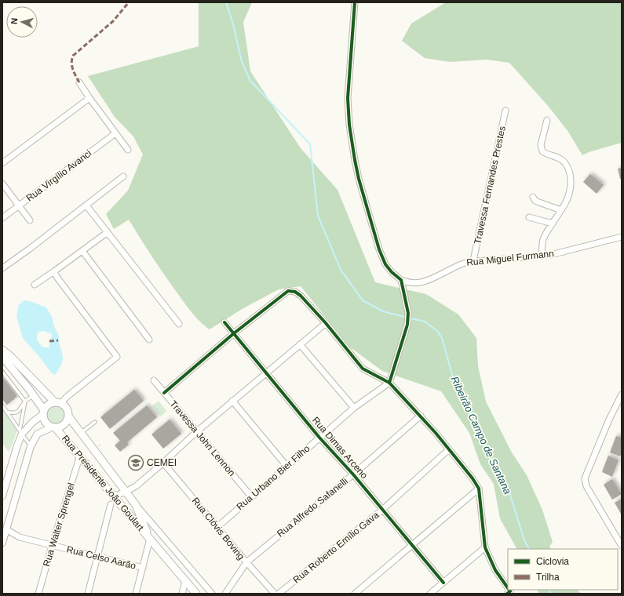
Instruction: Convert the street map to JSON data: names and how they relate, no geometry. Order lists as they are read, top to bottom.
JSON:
{
  "streets": {
    "main road": ["Rua Presidente João Goulart"],
    "street": [
      "Rua Virgílio Avanci",
      "Travessa Fernandes Prestes",
      "Rua Miguel Furmann",
      "Travessa John Lennon",
      "Rua Dimas Arceno",
      "Rua Urbano Bier Filho",
      "Rua Alfredo Safanelli",
      "Rua Walter Sprengel",
      "Rua Clóvis Boving",
      "Rua Roberto Emílio Gava",
      "Rua Celso Aarão"
    ]
  },
  "crossings": [
    ["Travessa Fernandes Prestes", "Rua Miguel Furmann"],
    ["Travessa John Lennon", "Rua Urbano Bier Filho"],
    ["Rua Dimas Arceno", "Rua Urbano Bier Filho"],
    ["Rua Dimas Arceno", "Rua Alfredo Safanelli"],
    ["Rua Dimas Arceno", "Rua Roberto Emílio Gava"],
    ["Rua Urbano Bier Filho", "Rua Clóvis Boving"],
    ["Rua Presidente João Goulart", "Rua Walter Sprengel"],
    ["Rua Alfredo Safanelli", "Rua Clóvis Boving"],
    ["Rua Walter Sprengel", "Rua Celso Aarão"]
  ],
  "water": ["Ribeirão Campo de Santana"],
  "places": {
    "school or university": ["CEMEI"]
  },
  "legend": ["Ciclovia", "Trilha"],
  "north": "left"
}
